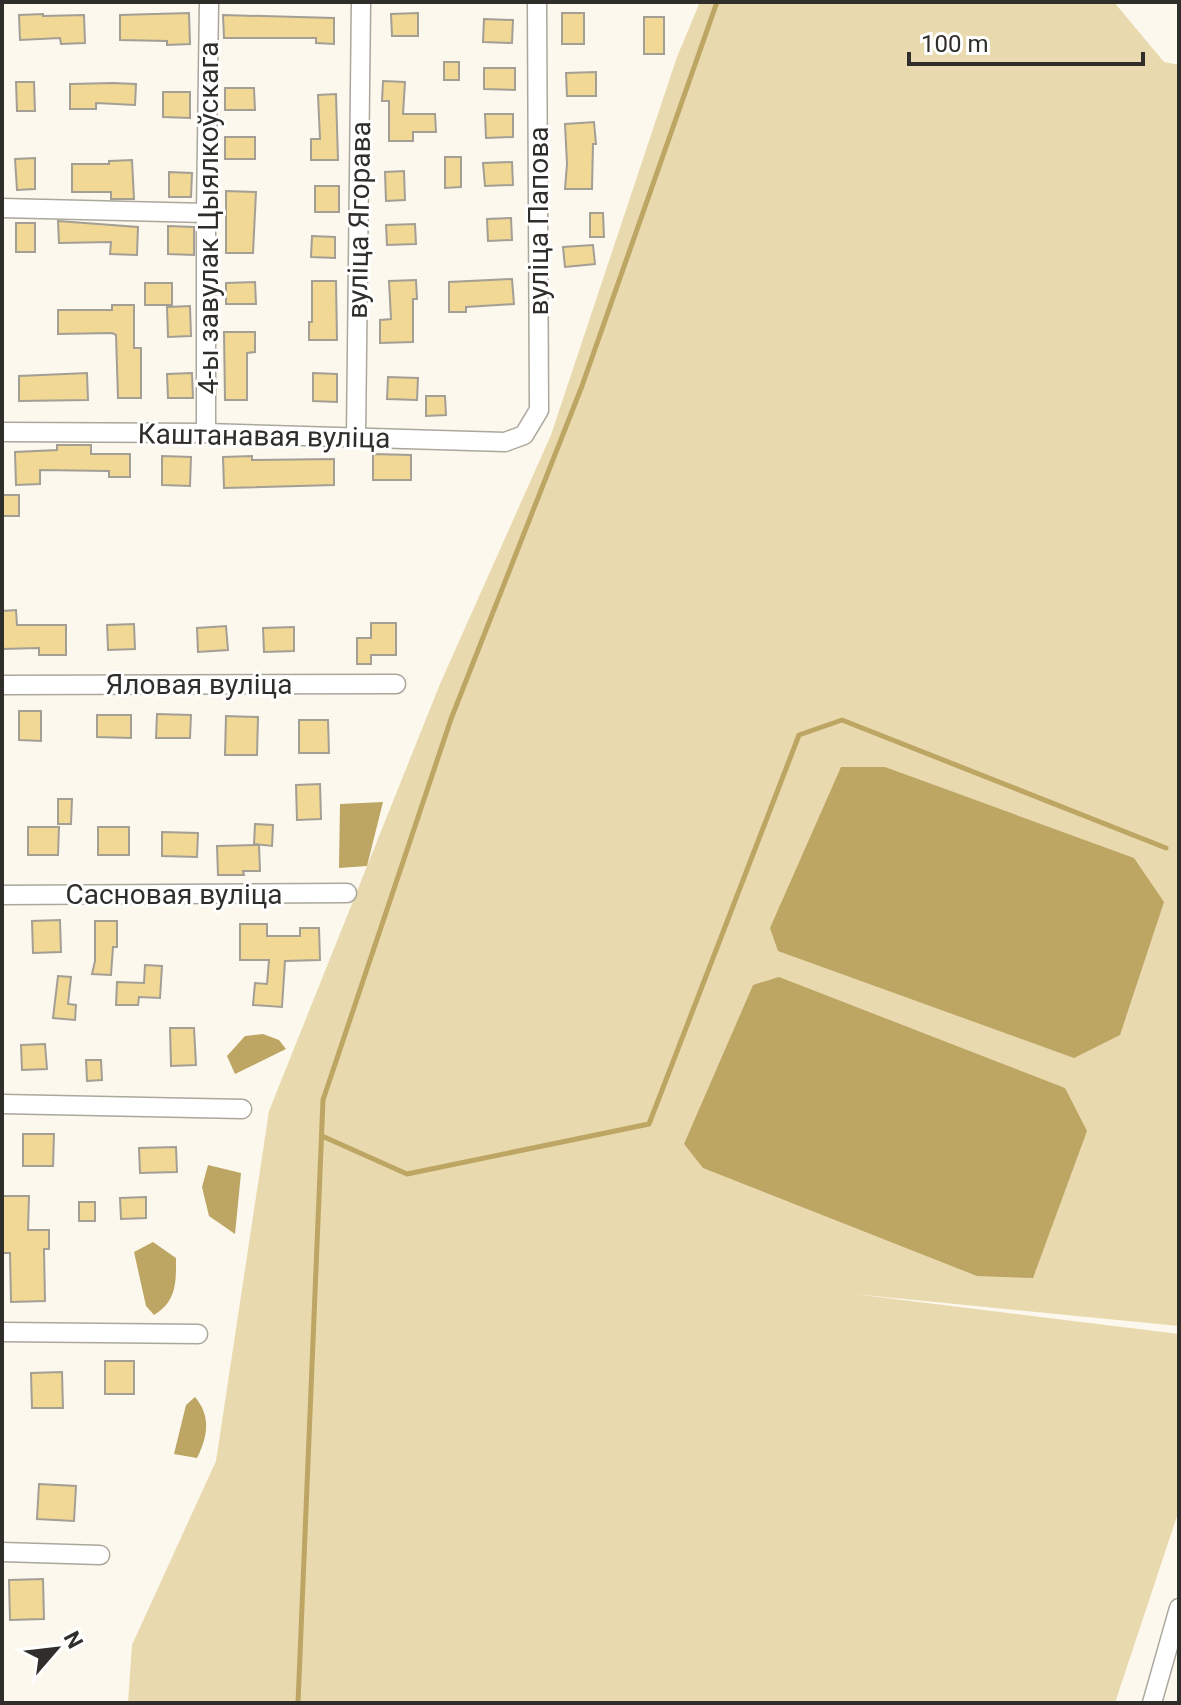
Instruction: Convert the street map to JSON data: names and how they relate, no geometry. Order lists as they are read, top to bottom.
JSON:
{
  "streets": {
    "street": [
      "4-ы завулак Цыялкоўскага",
      "вуліца Ягорава",
      "вуліца Папова",
      "Каштанавая вуліца",
      "Яловая вуліца",
      "Сасновая вуліца"
    ]
  },
  "crossings": [
    ["4-ы завулак Цыялкоўскага", "Каштанавая вуліца"],
    ["вуліца Ягорава", "Каштанавая вуліца"],
    ["вуліца Папова", "Каштанавая вуліца"]
  ],
  "scale_bar": "100 m",
  "north": "top right"
}
